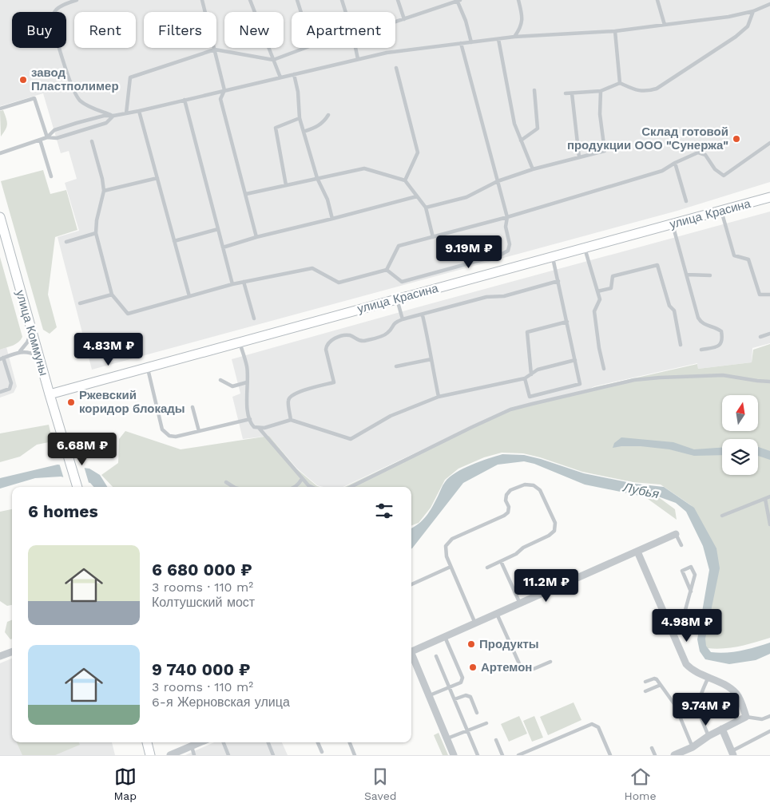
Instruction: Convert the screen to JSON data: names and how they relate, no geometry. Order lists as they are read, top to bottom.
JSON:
{
  "streets": {
    "main road": ["улица Красина", "улица Коммуны"]
  },
  "crossings": [
    ["улица Красина", "улица Коммуны"]
  ],
  "water": ["Лубья"],
  "places": [
    "завод Пластполимер",
    "Склад готовой продукции ООО \"Сунержа\"",
    "Ржевский коридор блокады",
    "Продукты",
    "Артемон"
  ],
  "north": "top",
  "page": {
    "chip": [
      "Buy",
      "Rent",
      "Filters",
      "New",
      "Apartment"
    ],
    "price": [
      "9.19M ₽",
      "4.83M ₽",
      "6.68M ₽",
      "11.2M ₽",
      "4.98M ₽",
      "9.74M ₽"
    ],
    "heading": "6 homes",
    "list": [
      {
        "name": "6 680 000 ₽",
        "note": "3 rooms · 110 m² · Колтушский мост"
      },
      {
        "name": "9 740 000 ₽",
        "note": "3 rooms · 110 m² · 6-я Жерновская улица"
      }
    ],
    "tabs": ["Map", "Saved", "Home"]
  }
}
